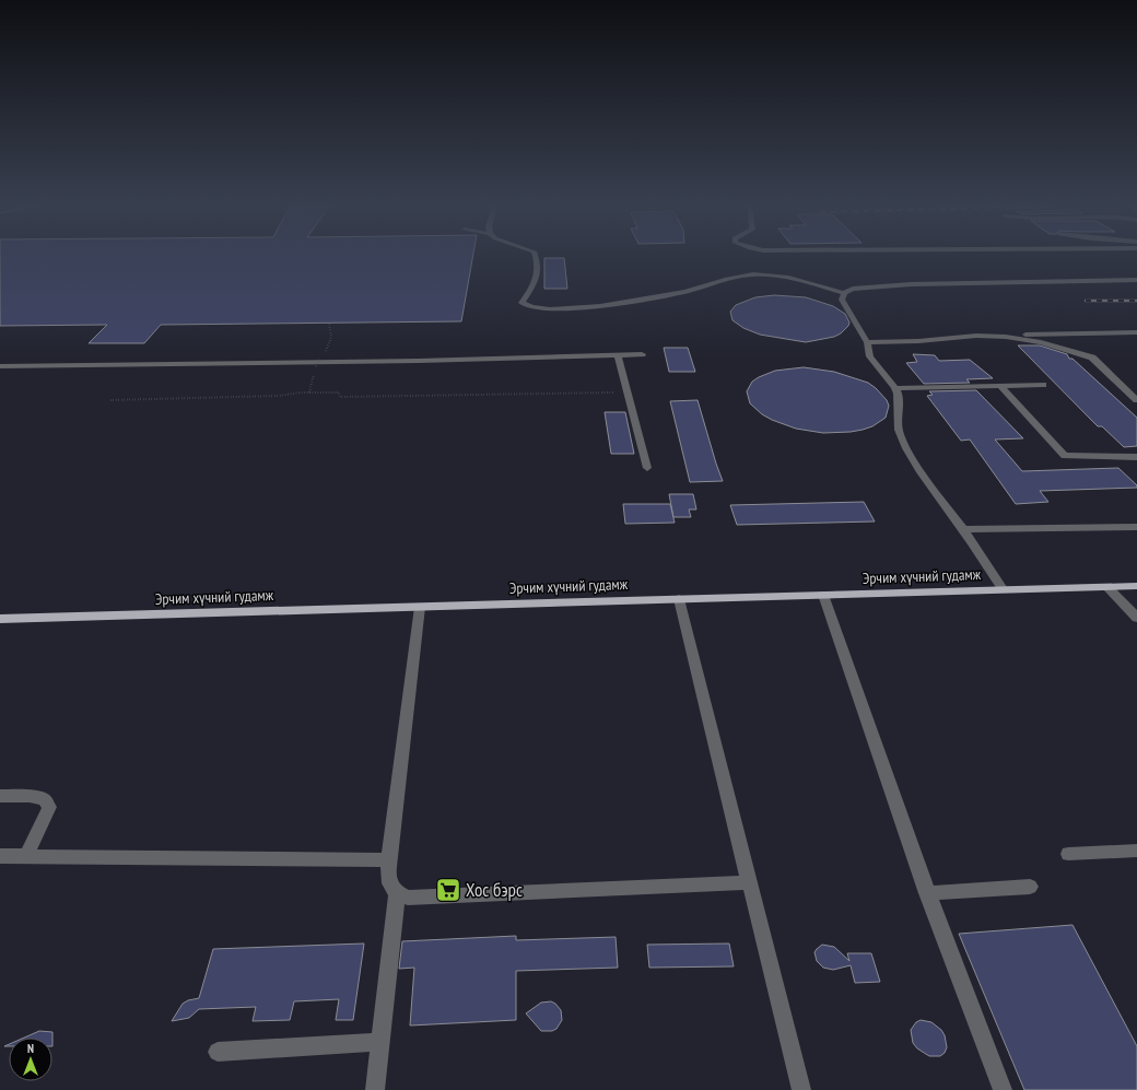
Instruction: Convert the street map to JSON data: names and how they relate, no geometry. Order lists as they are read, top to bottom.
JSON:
{
  "streets": {
    "main road": ["Эрчим хүчний гудамж"]
  },
  "places": {
    "supermarket": ["Хос бэрс"]
  },
  "north": "top"
}
